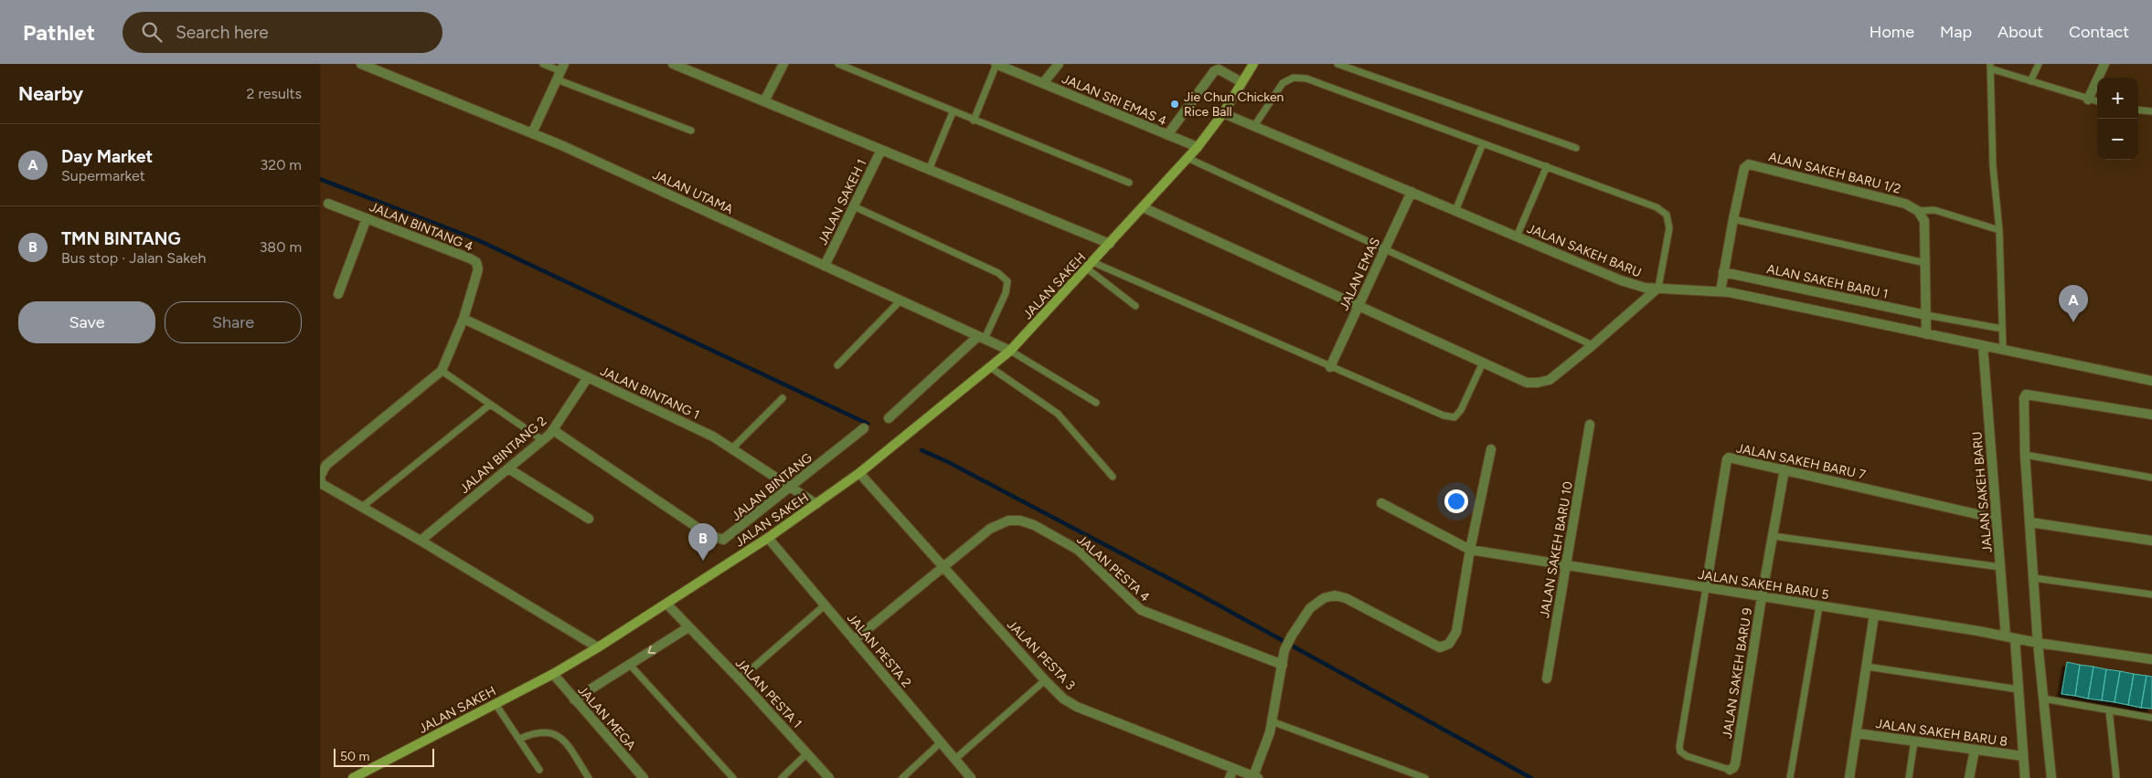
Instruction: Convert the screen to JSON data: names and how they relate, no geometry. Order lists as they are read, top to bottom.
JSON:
{
  "streets": {
    "street": [
      "JALAN SRI EMAS 4",
      "ALAN SAKEH BARU 1/2",
      "JALAN UTAMA",
      "JALAN SAKEH 1",
      "JALAN BINTANG 4",
      "JALAN SAKEH BARU",
      "JALAN EMAS",
      "ALAN SAKEH BARU 1",
      "JALAN SAKEH",
      "JALAN BINTANG 1",
      "JALAN BINTANG 2",
      "JALAN SAKEH BARU 7",
      "JALAN BINTANG",
      "JALAN SAKEH BARU 10",
      "JALAN PESTA 4",
      "JALAN SAKEH BARU 5",
      "JALAN PESTA 2",
      "JALAN PESTA 3",
      "JALAN SAKEH BARU 9",
      "JALAN PESTA 1",
      "JALAN MEGA",
      "JALAN SAKEH BARU 8"
    ]
  },
  "crossings": [
    ["JALAN SRI EMAS 4", "JALAN SAKEH"],
    ["JALAN UTAMA", "JALAN SAKEH 1"],
    ["JALAN UTAMA", "JALAN SAKEH"],
    ["JALAN SAKEH 1", "JALAN SAKEH"],
    ["JALAN BINTANG 4", "JALAN BINTANG 1"],
    ["JALAN SAKEH BARU", "JALAN EMAS"],
    ["JALAN SAKEH BARU", "JALAN SAKEH"],
    ["JALAN SAKEH BARU", "JALAN SAKEH BARU 7"],
    ["JALAN SAKEH BARU", "JALAN SAKEH BARU 5"],
    ["JALAN SAKEH BARU", "JALAN SAKEH BARU 8"],
    ["JALAN SAKEH", "JALAN BINTANG 1"],
    ["JALAN SAKEH", "JALAN PESTA 2"],
    ["JALAN SAKEH", "JALAN PESTA 3"],
    ["JALAN SAKEH", "JALAN PESTA 1"],
    ["JALAN SAKEH", "JALAN MEGA"],
    ["JALAN BINTANG 1", "JALAN BINTANG 2"],
    ["JALAN BINTANG 1", "JALAN BINTANG"],
    ["JALAN BINTANG 2", "JALAN BINTANG"],
    ["JALAN SAKEH BARU 7", "JALAN SAKEH BARU 5"],
    ["JALAN SAKEH BARU 7", "JALAN SAKEH BARU 9"],
    ["JALAN SAKEH BARU 10", "JALAN SAKEH BARU 5"],
    ["JALAN PESTA 4", "JALAN PESTA 2"],
    ["JALAN PESTA 4", "JALAN PESTA 3"],
    ["JALAN SAKEH BARU 5", "JALAN SAKEH BARU 9"]
  ],
  "places": ["Jie Chun Chicken Rice Ball"],
  "scale_bar": "50 m",
  "page": {
    "header": "Pathlet",
    "search": "Search here",
    "nav": [
      "Home",
      "Map",
      "About",
      "Contact"
    ],
    "heading": ["Nearby", "2 results"],
    "map_buttons": ["+", "−"],
    "list": [
      {
        "mark": "A",
        "name": "Day Market",
        "note": "Supermarket",
        "value": "320 m"
      },
      {
        "mark": "B",
        "name": "TMN BINTANG",
        "note": "Bus stop · Jalan Sakeh",
        "value": "380 m"
      }
    ],
    "pins": ["A", "B"],
    "buttons": ["Save", "Share"],
    "scale": "50 m"
  }
}
